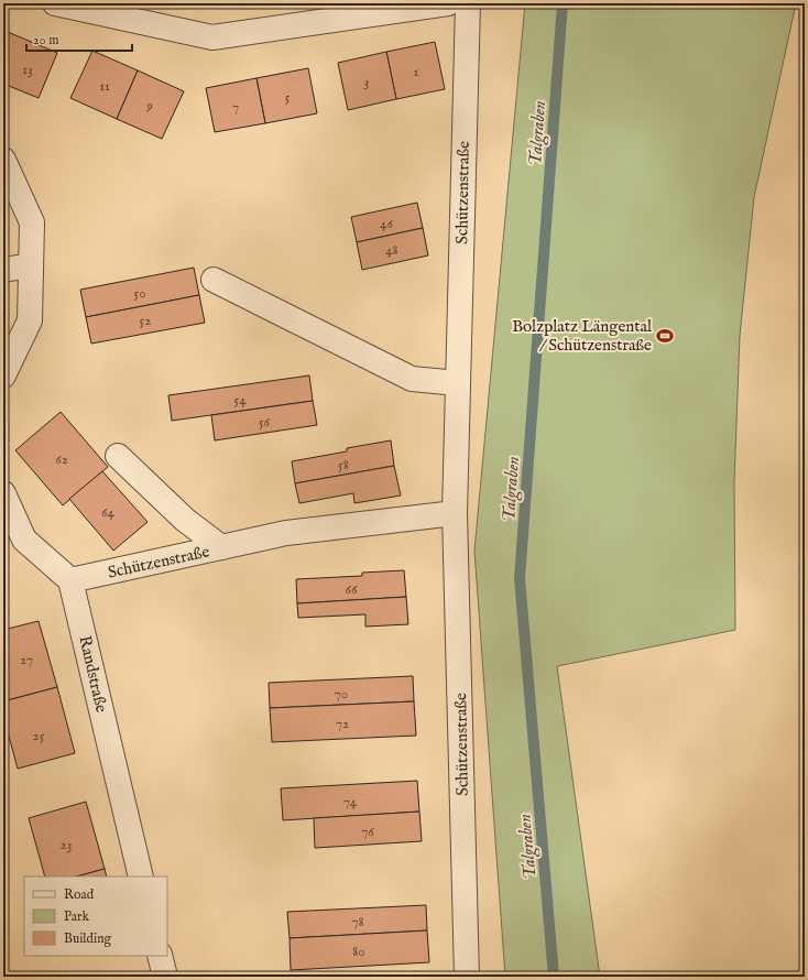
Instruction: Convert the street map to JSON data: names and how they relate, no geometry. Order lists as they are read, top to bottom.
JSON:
{
  "streets": {
    "street": ["Schützenstraße", "Randstraße"]
  },
  "crossings": [
    ["Schützenstraße", "Randstraße"]
  ],
  "water": ["Talgraben"],
  "places": {
    "sports": ["Bolzplatz Längental / Schützenstraße"]
  },
  "house_numbers": [
    "13",
    "1",
    "3",
    "11",
    "5",
    "9",
    "7",
    "46",
    "48",
    "50",
    "52",
    "54",
    "56",
    "62",
    "58",
    "64",
    "66",
    "27",
    "70",
    "72",
    "25",
    "74",
    "76",
    "23",
    "78",
    "80"
  ],
  "legend": ["Road", "Park", "Building"],
  "scale_bar": "20 m"
}
